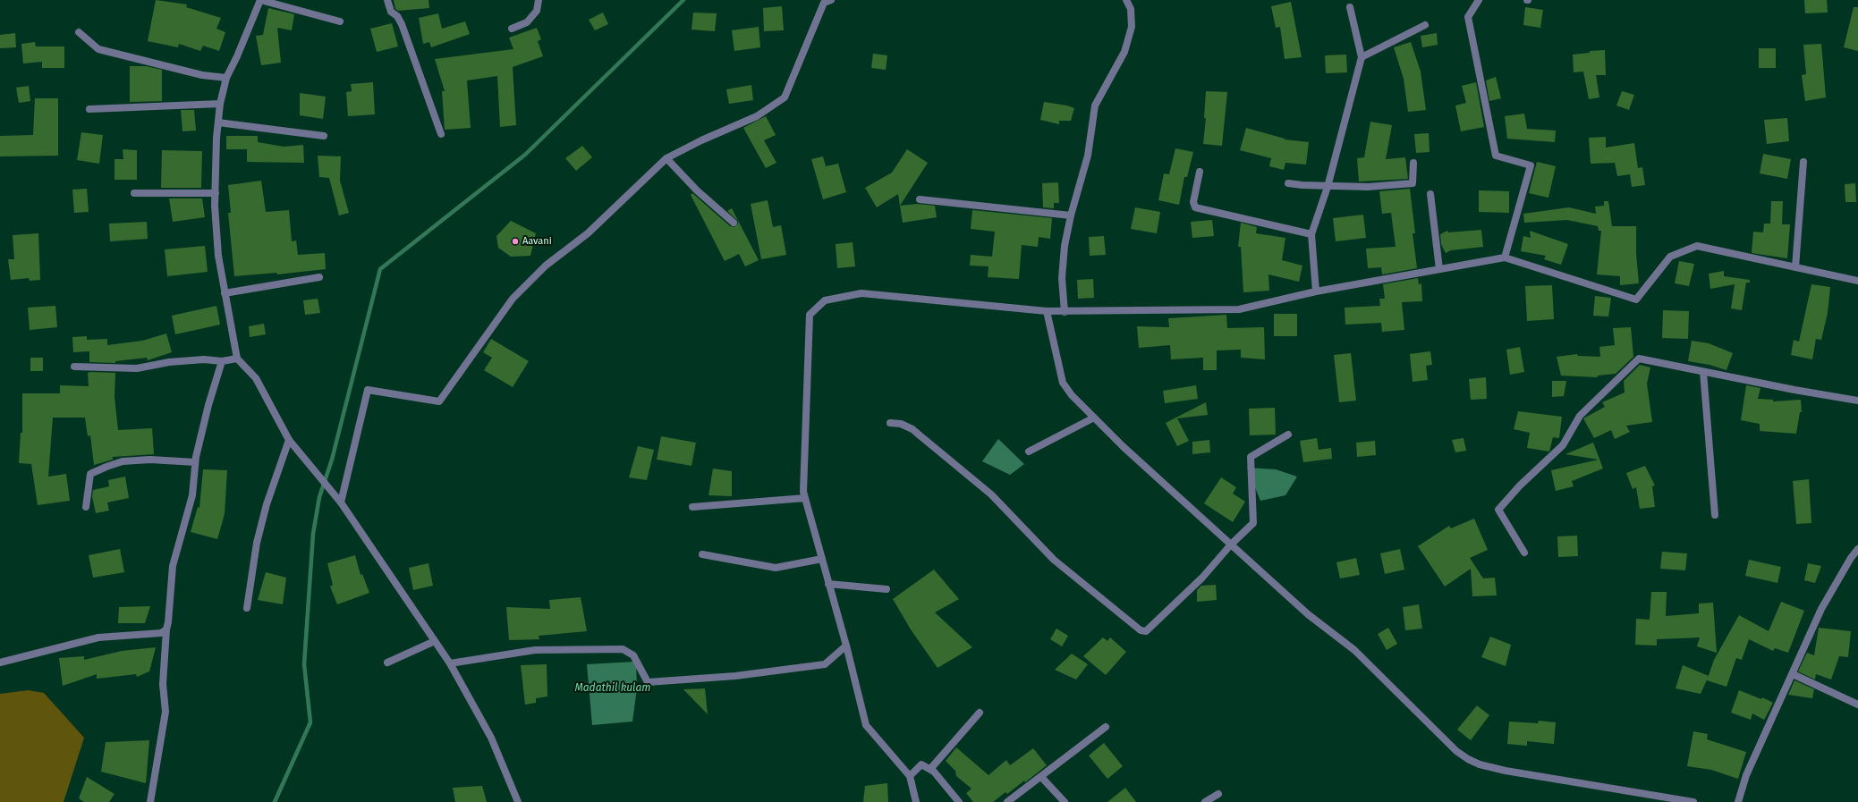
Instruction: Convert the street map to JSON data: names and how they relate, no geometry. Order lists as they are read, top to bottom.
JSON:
{
  "water": ["Madathil kulam"],
  "places": ["Aavani"]
}
